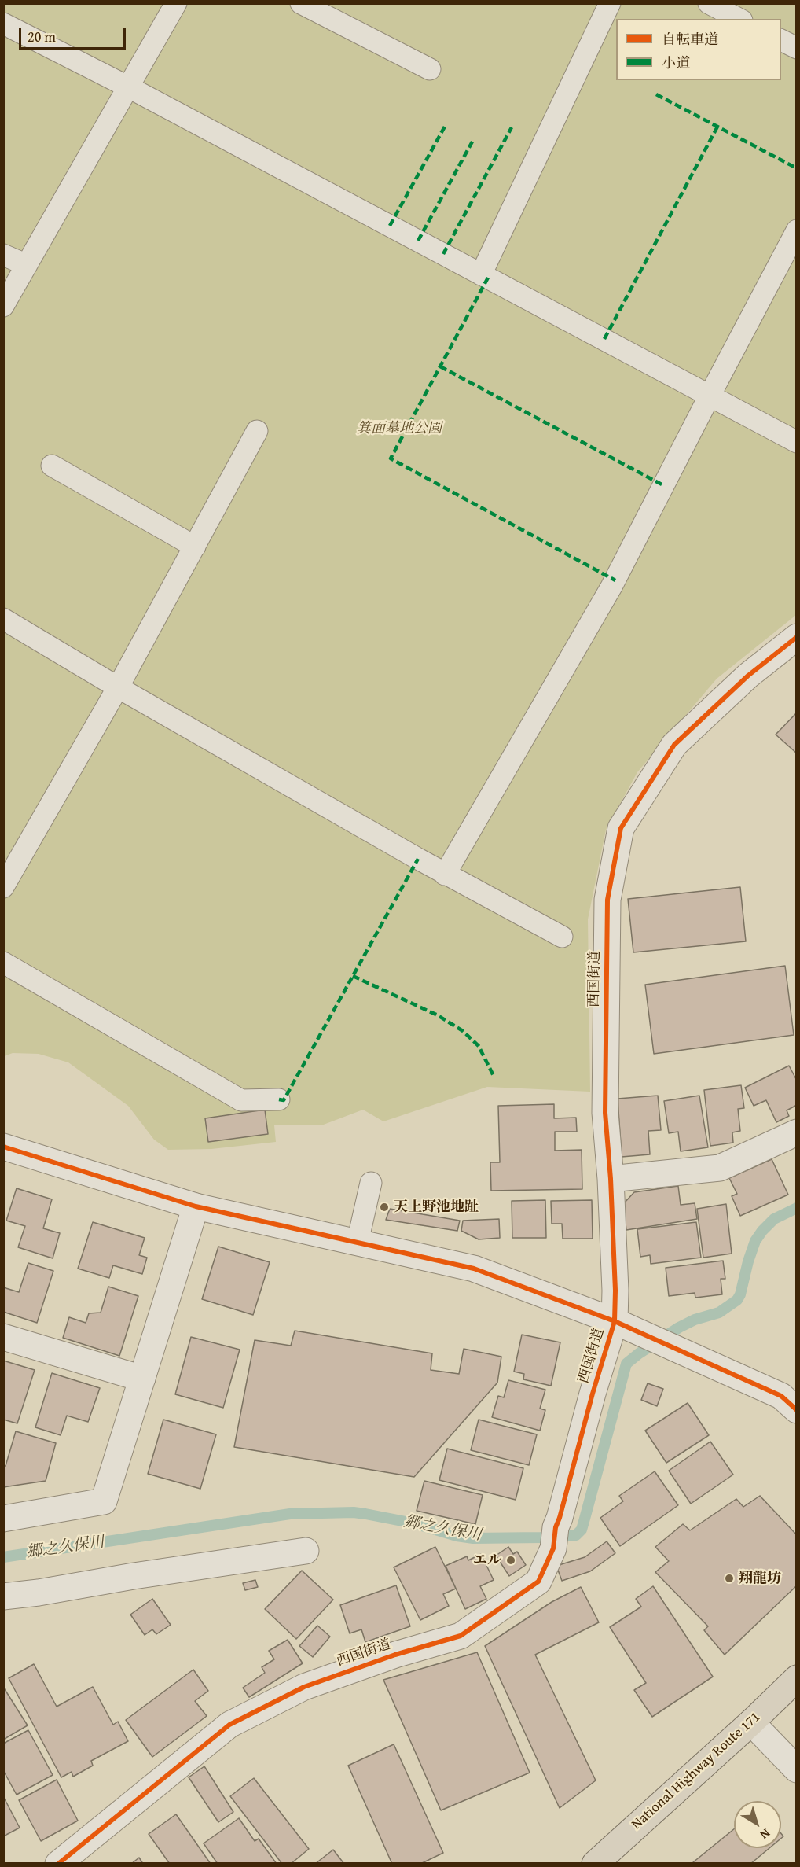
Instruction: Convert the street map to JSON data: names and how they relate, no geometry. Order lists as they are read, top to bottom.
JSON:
{
  "streets": {
    "highway": ["National Highway Route 171"],
    "street": ["西国街道"]
  },
  "water": ["郷之久保川"],
  "parks": ["箕面墓地公園"],
  "places": ["天上野池地趾", "エル", "翔龍坊"],
  "legend": ["自転車道", "小道"],
  "scale_bar": "20 m",
  "north": "bottom right"
}
